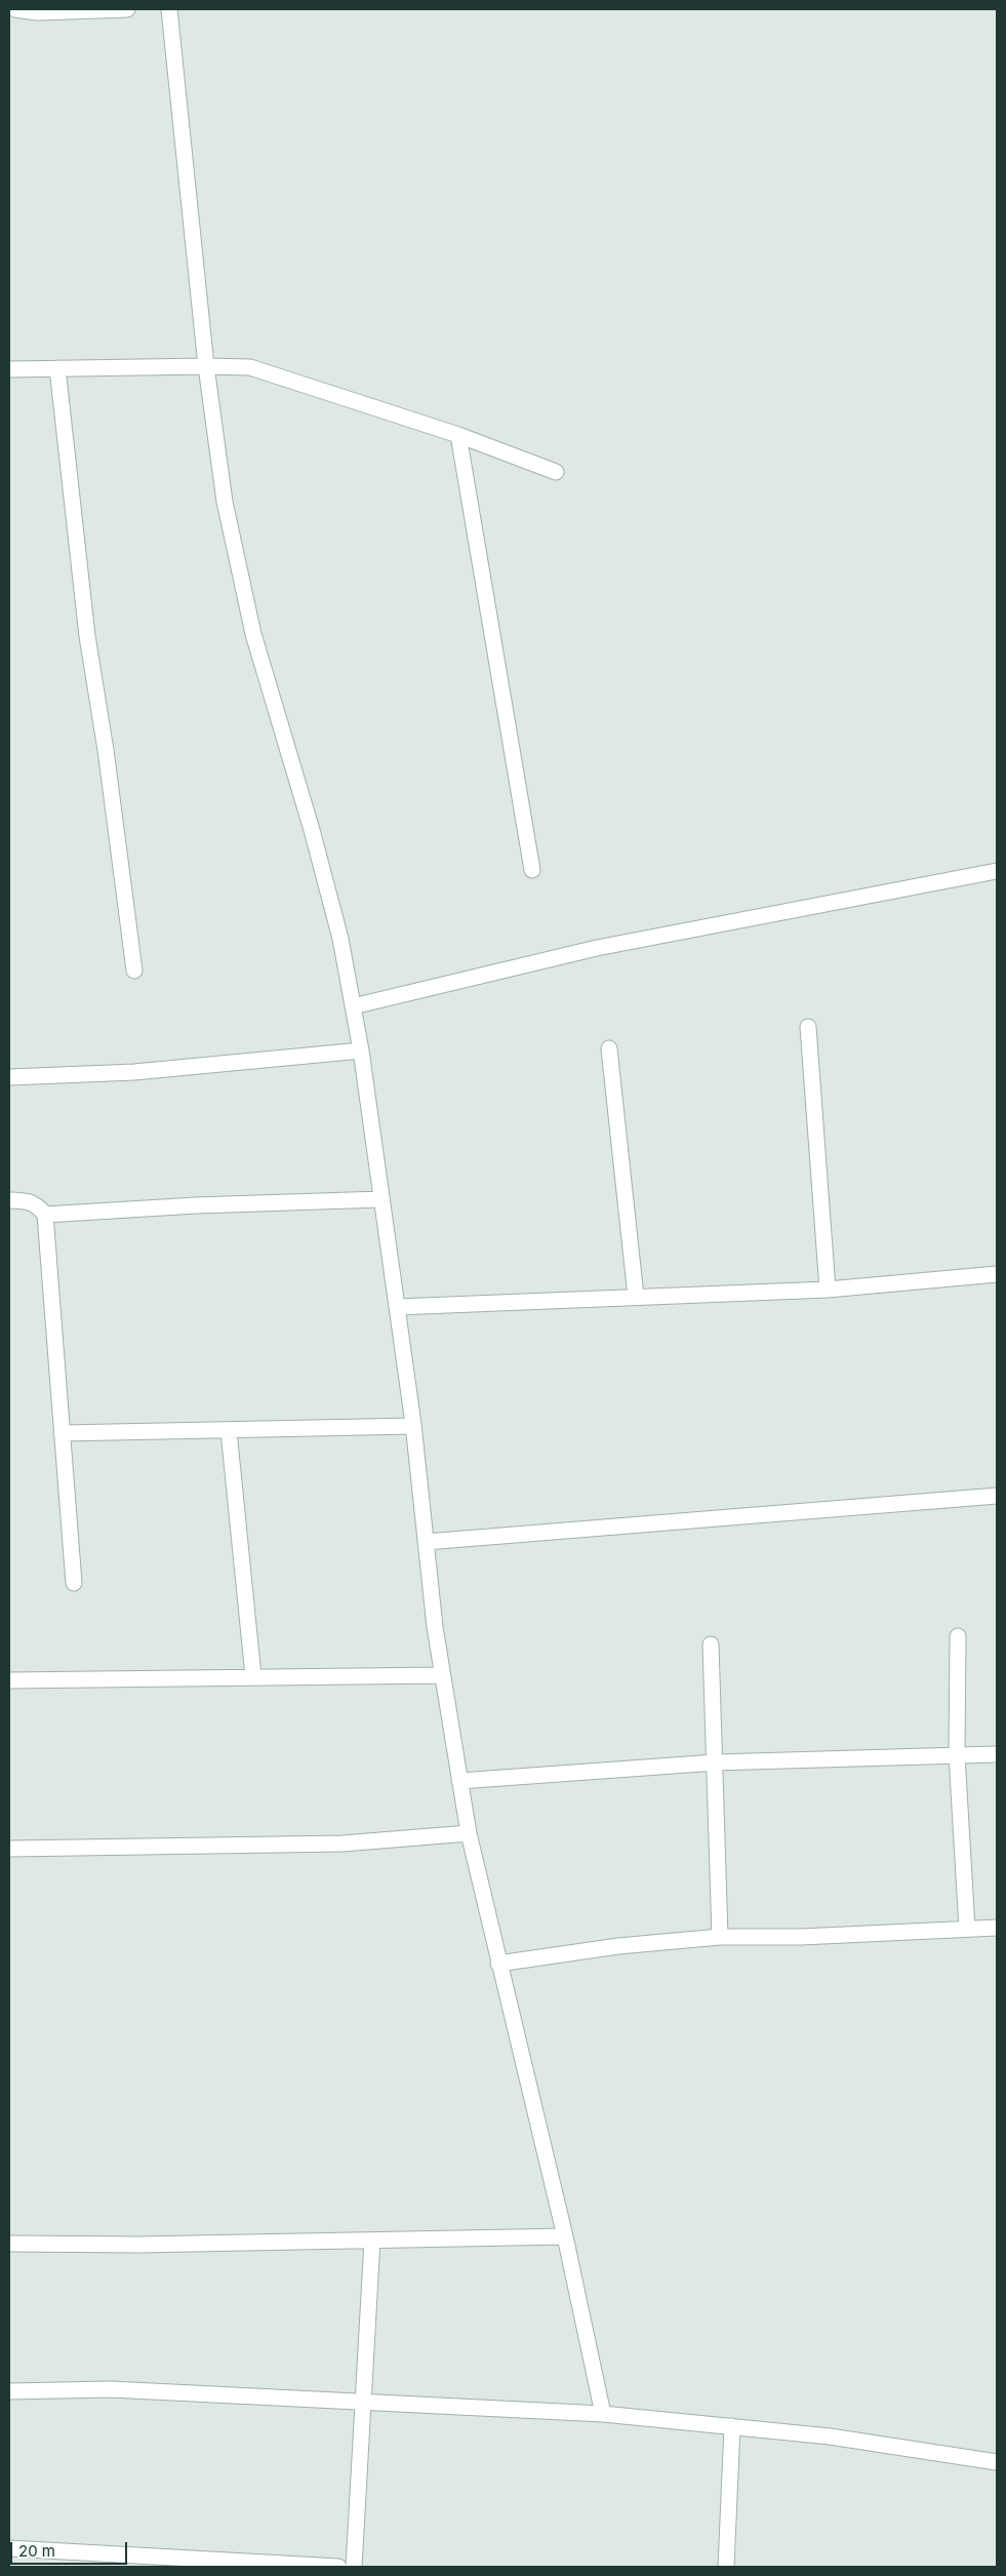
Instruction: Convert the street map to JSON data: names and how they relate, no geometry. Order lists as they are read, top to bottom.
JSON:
{
  "scale_bar": "20 m"
}
